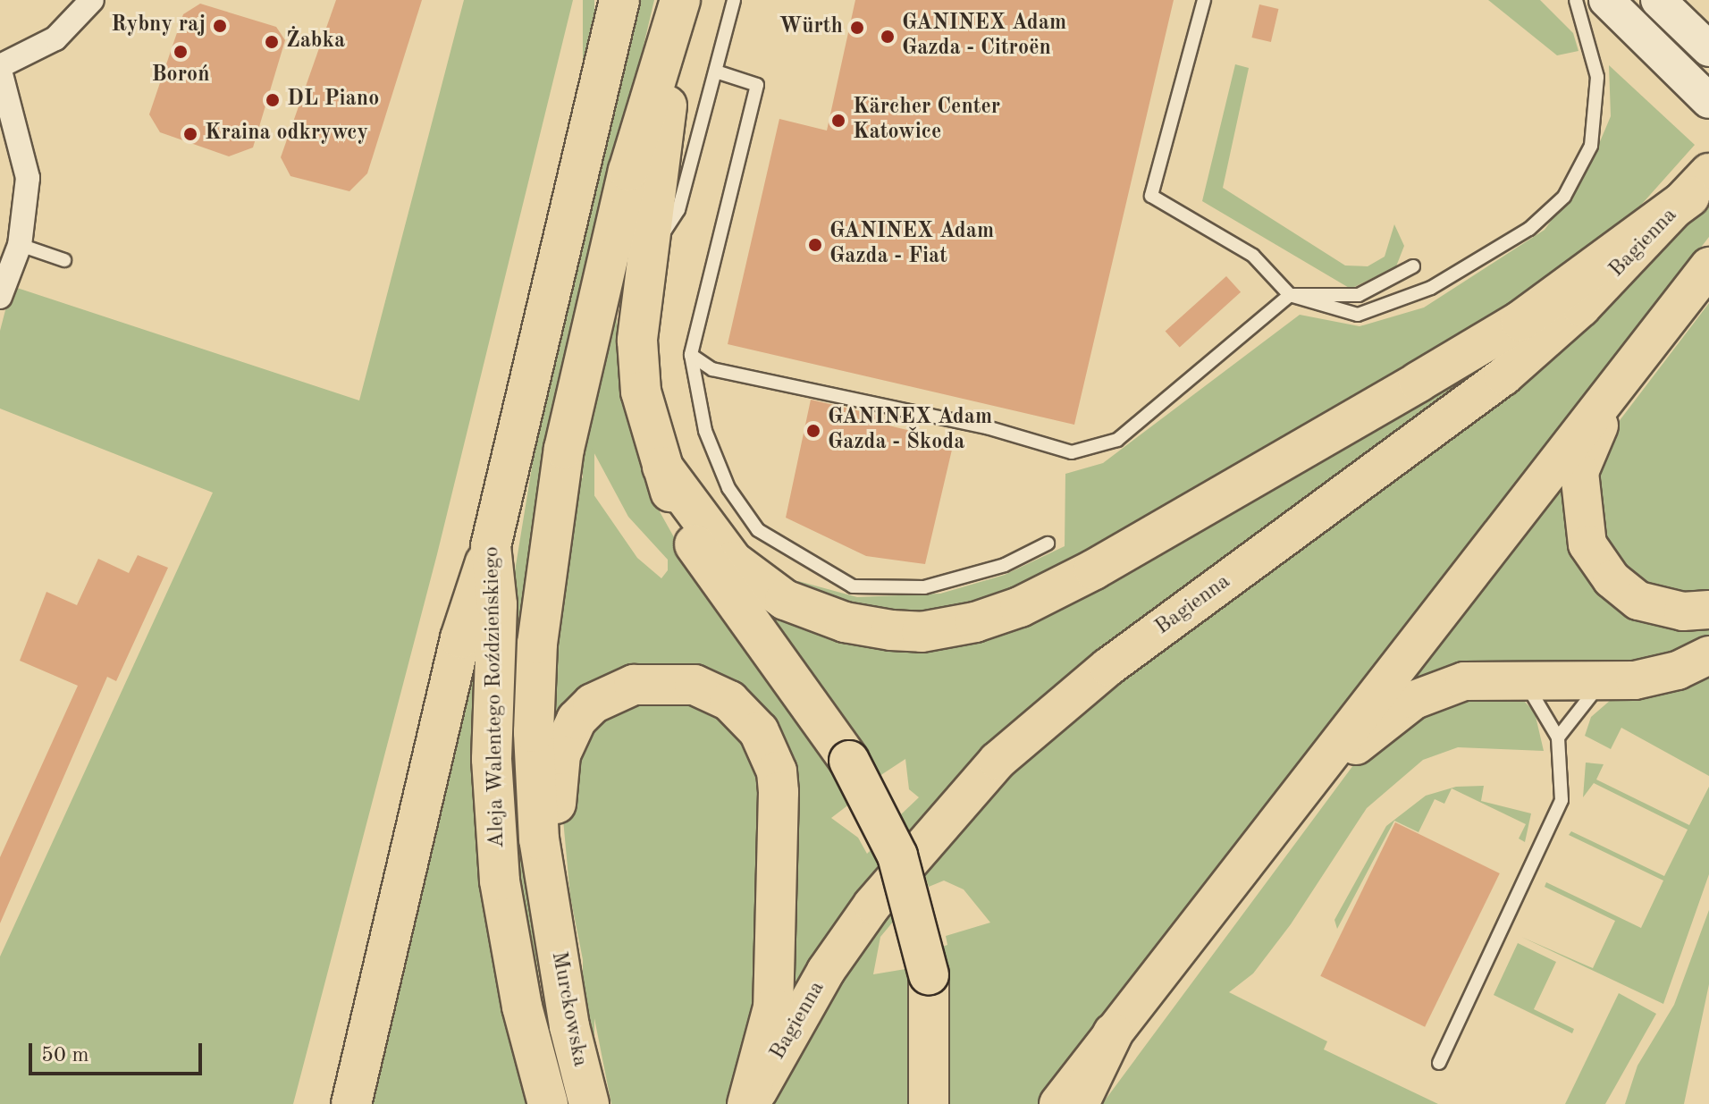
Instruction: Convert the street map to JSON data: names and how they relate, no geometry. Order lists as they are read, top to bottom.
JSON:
{
  "streets": {
    "highway": ["Aleja Walentego Roździeńskiego", "Murckowska"],
    "main road": ["Bagienna"]
  },
  "crossings": [
    ["Aleja Walentego Roździeńskiego", "Murckowska"]
  ],
  "places": [
    "Rybny raj",
    "Würth",
    "GANINEX Adam Gazda - Citroën",
    "Żabka",
    "Boroń",
    "DL Piano",
    "Kärcher Center Katowice",
    "Kraina odkrywcy",
    "GANINEX Adam Gazda - Fiat",
    "GANINEX Adam Gazda - Škoda"
  ],
  "scale_bar": "50 m"
}
